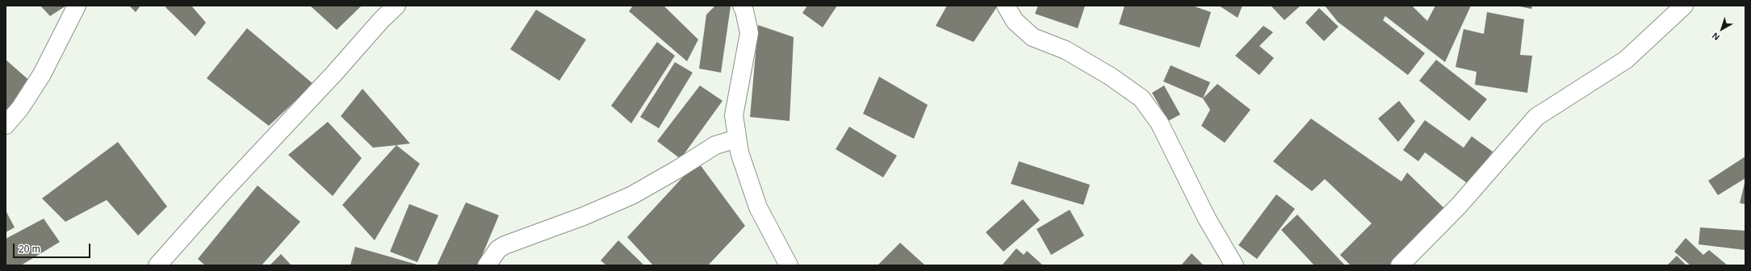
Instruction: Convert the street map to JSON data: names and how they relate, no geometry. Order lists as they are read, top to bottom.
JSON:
{
  "scale_bar": "20 m",
  "north": "bottom left"
}
